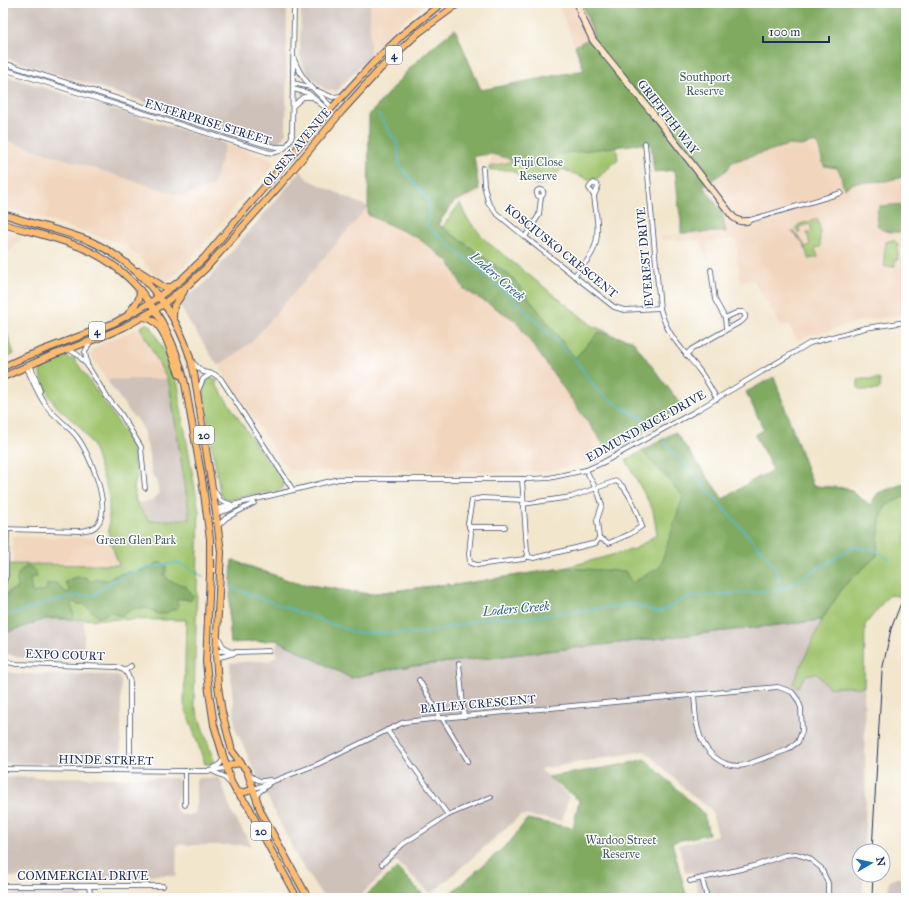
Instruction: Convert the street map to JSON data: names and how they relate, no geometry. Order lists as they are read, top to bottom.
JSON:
{
  "streets": {
    "main road": ["4", "OLSEN AVENUE", "20"],
    "street": [
      "GRIFFITH WAY",
      "ENTERPRISE STREET",
      "KOSCIUSKO CRESCENT",
      "EVEREST DRIVE",
      "EDMUND RICE DRIVE",
      "EXPO COURT",
      "BAILEY CRESCENT",
      "HINDE STREET",
      "COMMERCIAL DRIVE"
    ]
  },
  "crossings": [
    ["4", "OLSEN AVENUE"],
    ["4", "20"],
    ["OLSEN AVENUE", "20"],
    ["KOSCIUSKO CRESCENT", "EVEREST DRIVE"],
    ["EVEREST DRIVE", "EDMUND RICE DRIVE"],
    ["EDMUND RICE DRIVE", "20"],
    ["20", "BAILEY CRESCENT"],
    ["20", "HINDE STREET"]
  ],
  "water": ["Loders Creek"],
  "parks": [
    "Southport Reserve",
    "Fuji Close Reserve",
    "Green Glen Park",
    "Wardoo Street Reserve"
  ],
  "scale_bar": "100 m",
  "north": "right"
}
